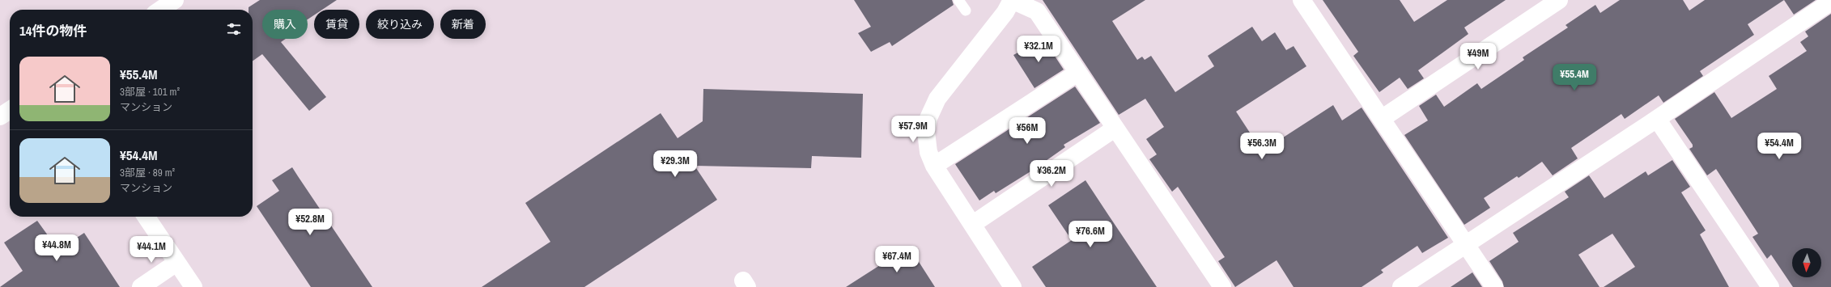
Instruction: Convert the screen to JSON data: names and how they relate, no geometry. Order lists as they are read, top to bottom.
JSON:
{
  "north": "bottom",
  "page": {
    "chip": [
      "購入",
      "賃貸",
      "絞り込み",
      "新着"
    ],
    "heading": "14件の物件",
    "price": [
      "¥32.1M",
      "¥49M",
      "¥55.4M",
      "¥57.9M",
      "¥56M",
      "¥56.3M",
      "¥54.4M",
      "¥29.3M",
      "¥36.2M",
      "¥52.8M",
      "¥76.6M",
      "¥44.8M",
      "¥44.1M",
      "¥67.4M"
    ],
    "list": [
      {
        "name": "¥55.4M",
        "note": "3部屋 · 101 m² · マンション"
      },
      {
        "name": "¥54.4M",
        "note": "3部屋 · 89 m² · マンション"
      }
    ]
  }
}
